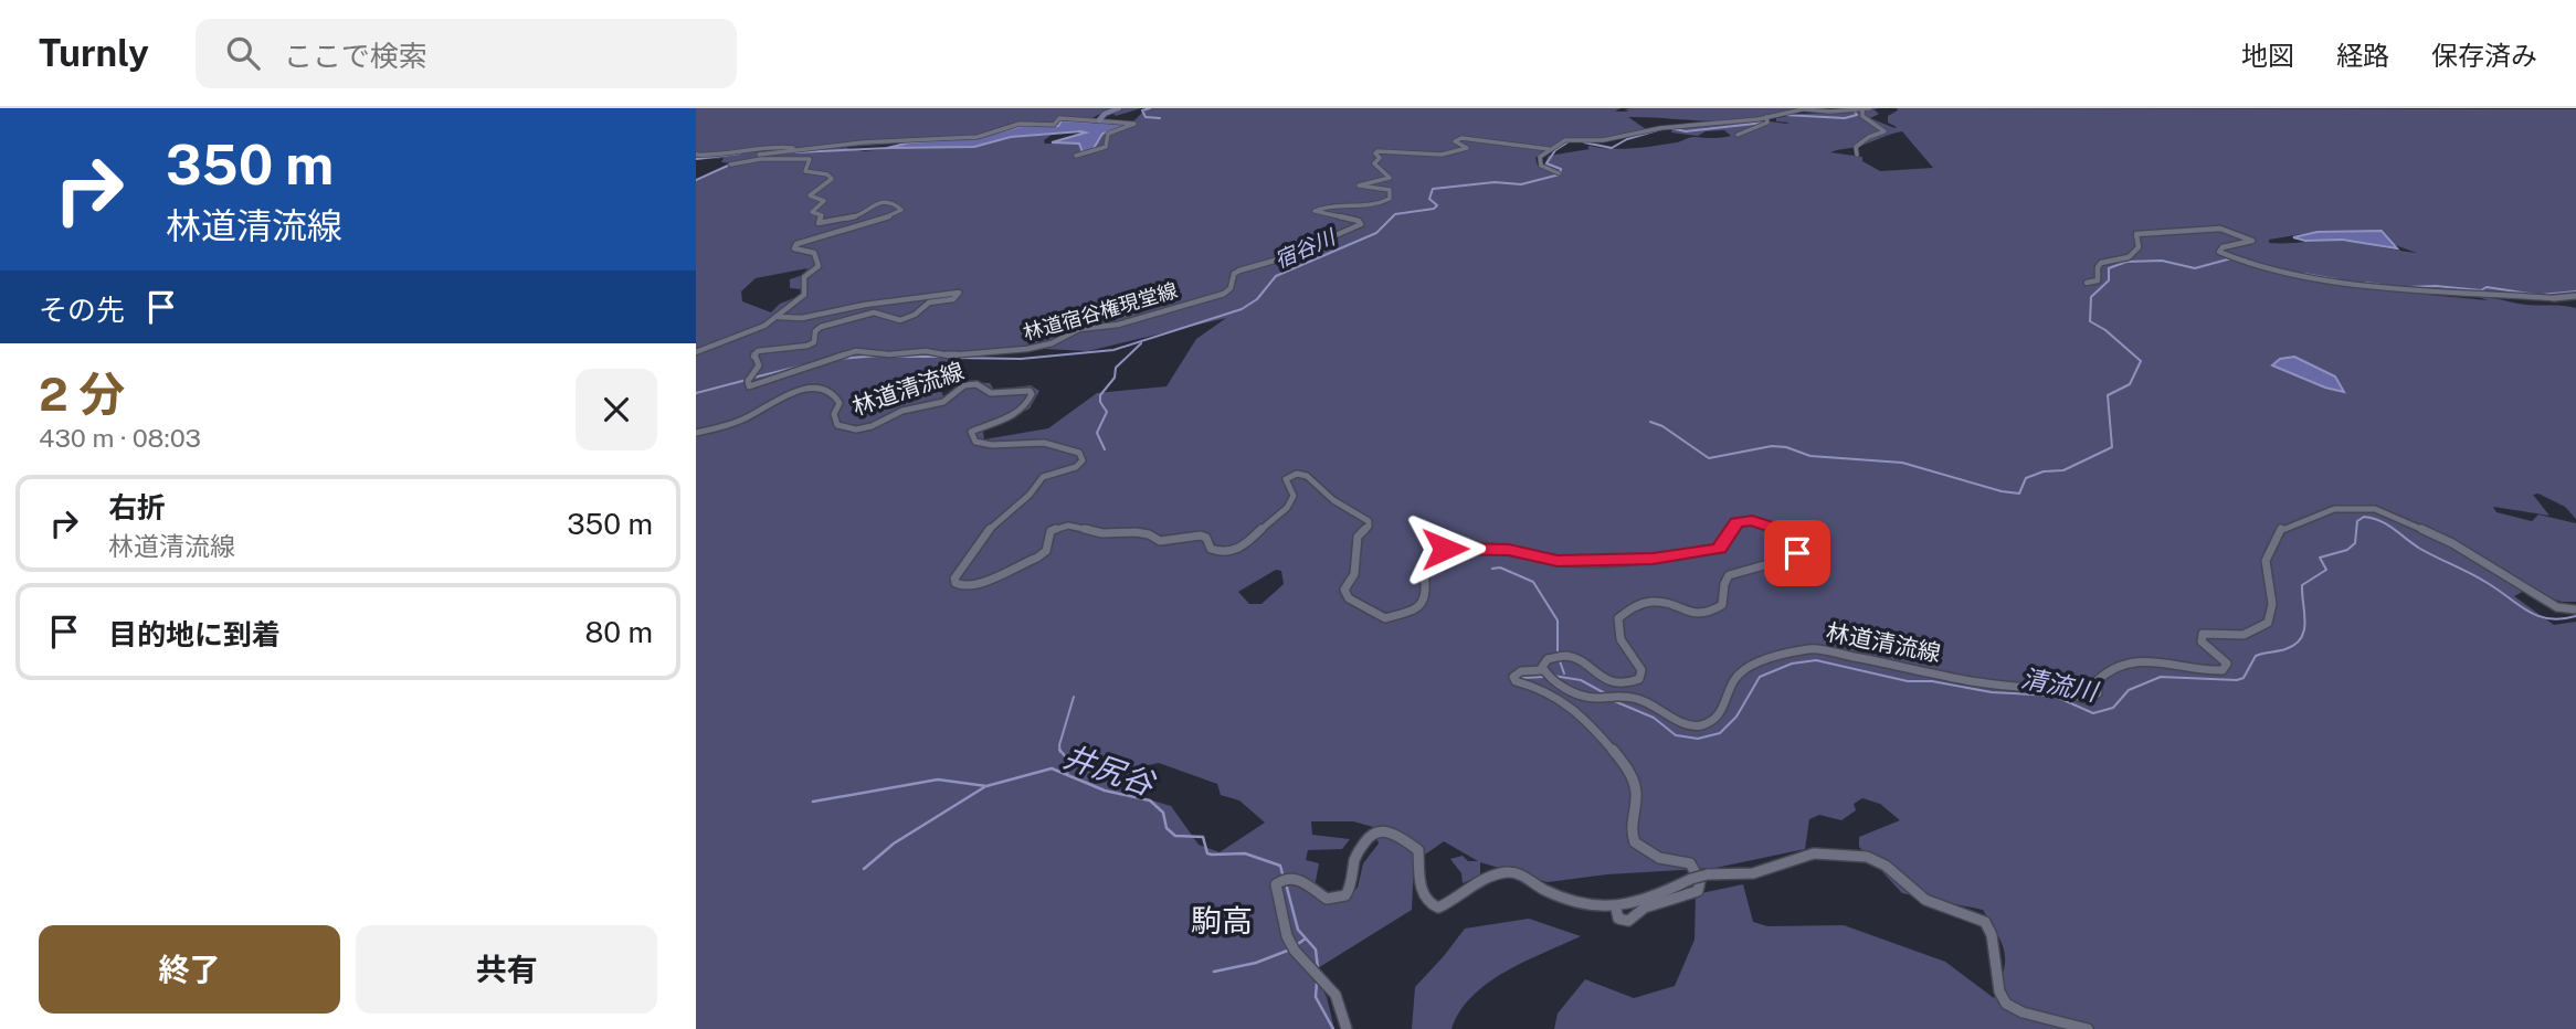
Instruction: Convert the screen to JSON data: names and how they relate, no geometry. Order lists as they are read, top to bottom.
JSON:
{
  "streets": {
    "street": ["林道宿谷権現堂線", "林道清流線"]
  },
  "districts": ["駒高"],
  "water": ["宿谷川", "清流川", "井尻谷"],
  "page": {
    "header": "Turnly",
    "search": "ここで検索",
    "nav": ["地図", "経路", "保存済み"],
    "turn": ["350 m", "林道清流線"],
    "then": "その先",
    "heading": ["2 分", "430 m · 08:03"],
    "list": [
      {
        "name": "右折",
        "note": "林道清流線",
        "value": "350 m"
      },
      {
        "name": "目的地に到着",
        "value": "80 m"
      }
    ],
    "buttons": ["終了", "共有"]
  }
}
